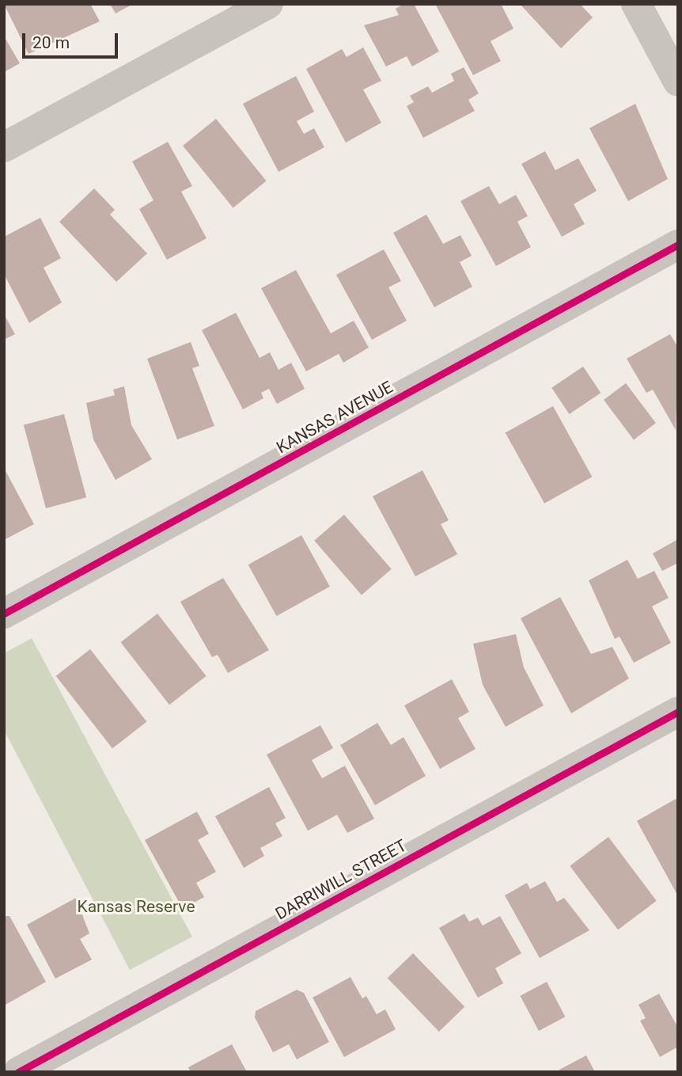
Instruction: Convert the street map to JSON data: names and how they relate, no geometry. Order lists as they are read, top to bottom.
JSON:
{
  "streets": {
    "street": ["KANSAS AVENUE", "DARRIWILL STREET"]
  },
  "parks": ["Kansas Reserve"],
  "scale_bar": "20 m"
}
